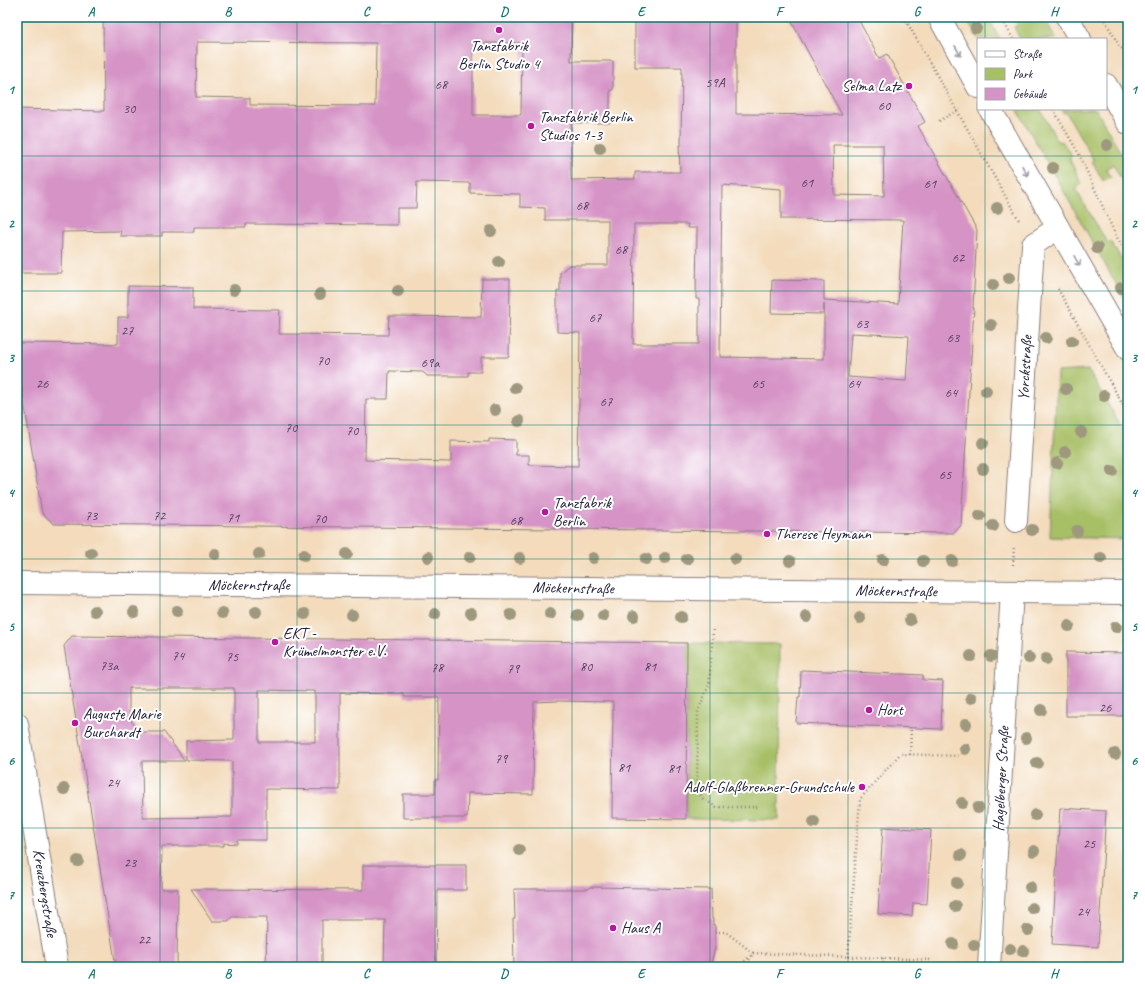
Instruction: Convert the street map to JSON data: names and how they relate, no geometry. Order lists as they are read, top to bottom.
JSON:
{
  "streets": {
    "street": [
      "Yorckstraße",
      "Möckernstraße",
      "Hagelberger Straße",
      "Kreuzbergstraße"
    ]
  },
  "crossings": [
    ["Möckernstraße", "Hagelberger Straße"]
  ],
  "places": [
    "Tanzfabrik Berlin Studio 4",
    "Selma Latz",
    "Tanzfabrik Berlin Studios 1-3",
    "Tanzfabrik Berlin",
    "Therese Heymann",
    "EKT - Krümelmonster e.V.",
    "Hort",
    "Auguste Marie Burchardt",
    "Adolf-Glaßbrenner-Grundschule",
    "Haus A"
  ],
  "house_numbers": [
    "59A",
    "68",
    "60",
    "30",
    "61",
    "61",
    "68",
    "68",
    "62",
    "67",
    "63",
    "27",
    "63",
    "70",
    "69a",
    "26",
    "65",
    "64",
    "64",
    "67",
    "70",
    "70",
    "65",
    "73",
    "72",
    "71",
    "70",
    "68",
    "74",
    "75",
    "73a",
    "80",
    "81",
    "78",
    "79",
    "26",
    "79",
    "81",
    "81",
    "24",
    "25",
    "23",
    "24",
    "22"
  ],
  "legend": ["Straße", "Park", "Gebäude"],
  "grid": {
    "columns": [
      "A",
      "B",
      "C",
      "D",
      "E",
      "F",
      "G",
      "H"
    ],
    "rows": [
      "1",
      "2",
      "3",
      "4",
      "5",
      "6",
      "7"
    ]
  }
}
